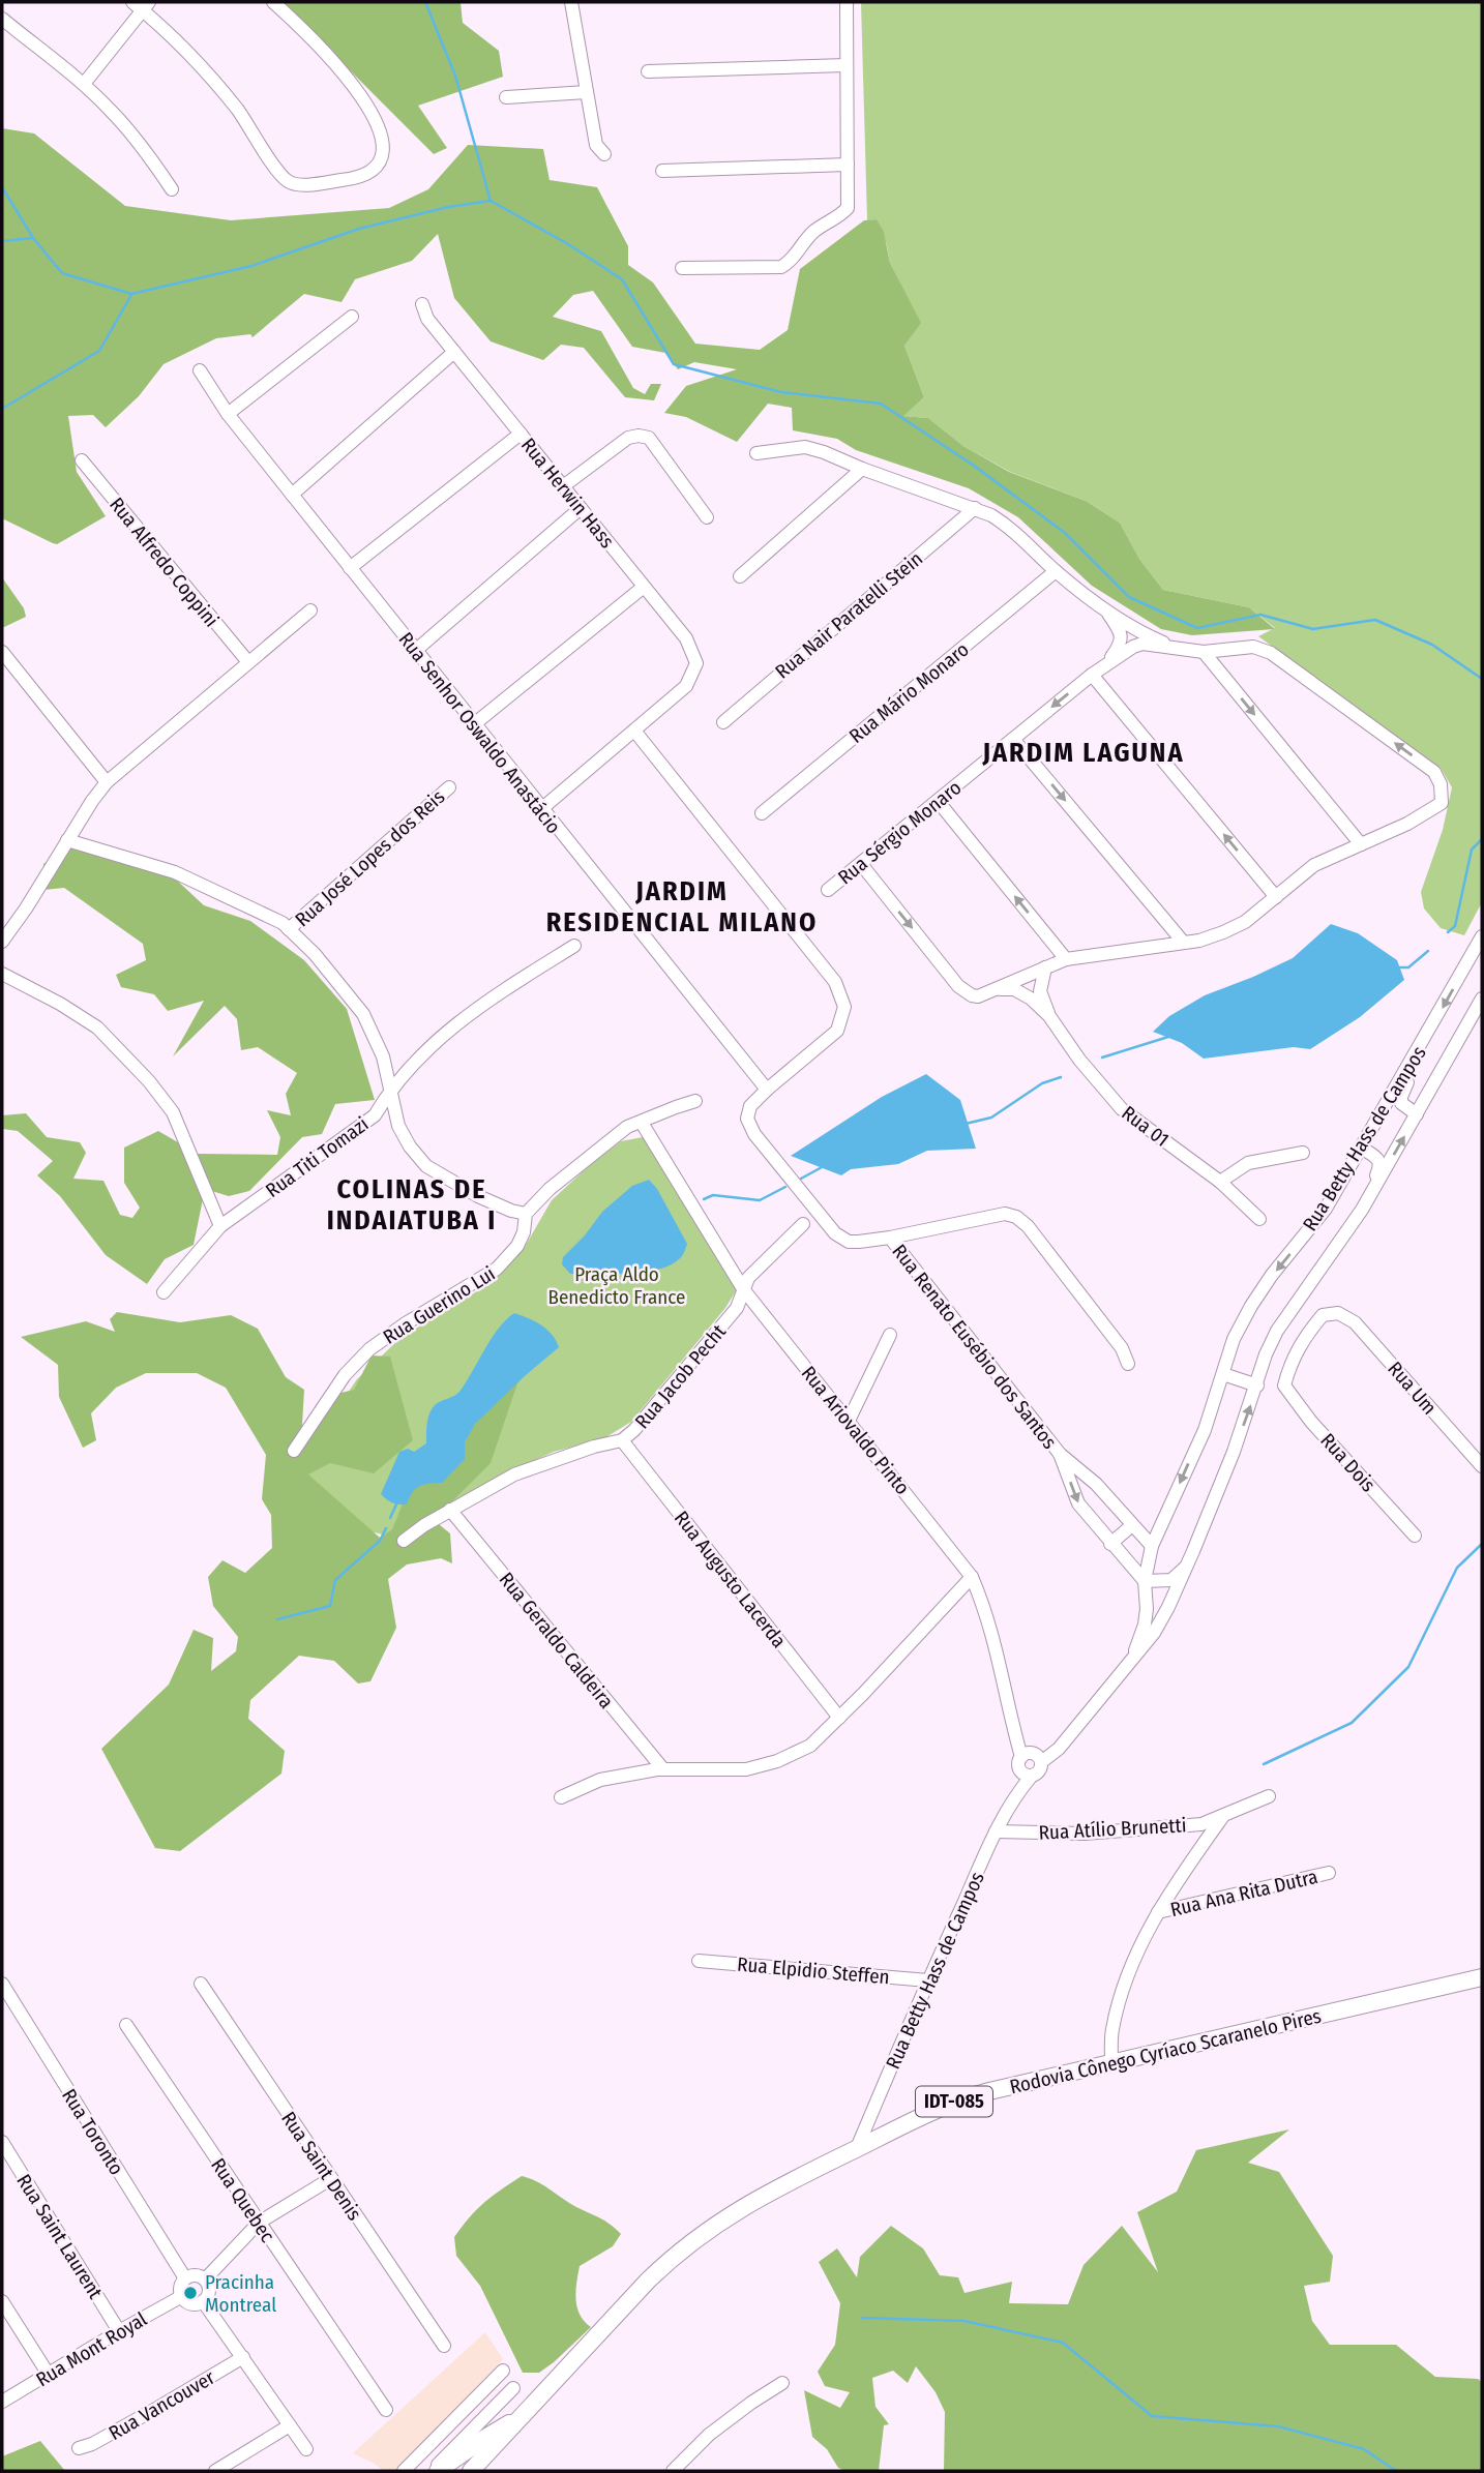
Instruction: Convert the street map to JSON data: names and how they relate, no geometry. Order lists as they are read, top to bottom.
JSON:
{
  "streets": {
    "main road": ["Rodovia Cônego Cyríaco Scaranelo Pires", "IDT-085"],
    "street": [
      "Rua Herwin Hass",
      "Rua Alfredo Coppini",
      "Rua Nair Paratelli Stein",
      "Rua Mário Monaro",
      "Rua Senhor Oswaldo Anastácio",
      "Rua Sérgio Monaro",
      "Rua José Lopes dos Reis",
      "Rua 01",
      "Rua Betty Hass de Campos",
      "Rua Titi Tomazi",
      "Rua Guerino Lui",
      "Rua Renato Eusébio dos Santos",
      "Rua Jacob Pecht",
      "Rua Um",
      "Rua Ariovaldo Pinto",
      "Rua Dois",
      "Rua Augusto Lacerda",
      "Rua Geraldo Caldeira",
      "Rua Atílio Brunetti",
      "Rua Ana Rita Dutra",
      "Rua Elpidio Steffen",
      "Rua Toronto",
      "Rua Saint Denis",
      "Rua Quebec",
      "Rua Saint Laurent",
      "Rua Mont Royal",
      "Rua Vancouver"
    ]
  },
  "crossings": [
    ["Rua Betty Hass de Campos", "Rua Renato Eusébio dos Santos"],
    ["Rua Betty Hass de Campos", "Rua Ariovaldo Pinto"],
    ["Rua Betty Hass de Campos", "Rua Atílio Brunetti"],
    ["Rua Betty Hass de Campos", "Rua Elpidio Steffen"],
    ["Rua Betty Hass de Campos", "Rodovia Cônego Cyríaco Scaranelo Pires"],
    ["Rua Guerino Lui", "Rua Ariovaldo Pinto"],
    ["Rua Jacob Pecht", "Rua Ariovaldo Pinto"],
    ["Rua Jacob Pecht", "Rua Augusto Lacerda"],
    ["Rua Jacob Pecht", "Rua Geraldo Caldeira"],
    ["Rua Um", "Rua Dois"],
    ["Rua Toronto", "Rua Mont Royal"],
    ["Rua Saint Laurent", "Rua Mont Royal"]
  ],
  "districts": ["JARDIM LAGUNA", "JARDIM RESIDENCIAL MILANO", "COLINAS DE INDAIATUBA I"],
  "parks": ["Praça Aldo Benedicto France"],
  "places": ["Pracinha Montreal"]
}
